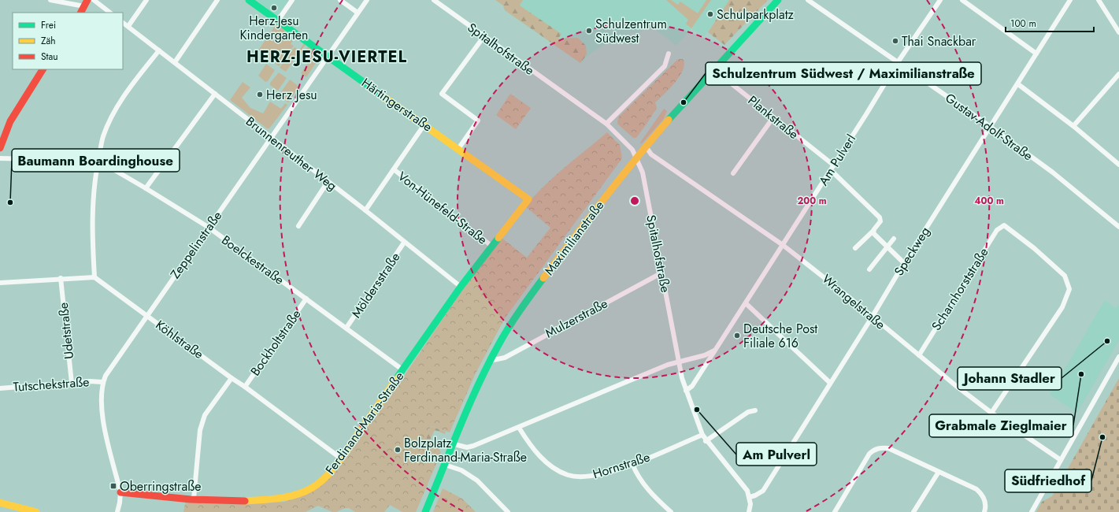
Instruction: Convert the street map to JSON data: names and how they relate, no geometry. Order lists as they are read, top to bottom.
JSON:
{
  "streets": {
    "street": [
      "Spitalhofstraße",
      "Härtingerstraße",
      "Plankstraße",
      "Gustav-Adolf-Straße",
      "Brunnenreuther Weg",
      "Am Pulverl",
      "Von-Hünefeld-Straße",
      "Maximilianstraße",
      "Zeppelinstraße",
      "Speckweg",
      "Boelckestraße",
      "Möldersstraße",
      "Scharnhorststraße",
      "Wrangelstraße",
      "Mulzerstraße",
      "Udetstraße",
      "Köhlstraße",
      "Bockholtstraße",
      "Tutschekstraße",
      "Ferdinand-Maria-Straße",
      "Hornstraße"
    ]
  },
  "crossings": [
    ["Spitalhofstraße", "Am Pulverl"],
    ["Spitalhofstraße", "Maximilianstraße"],
    ["Spitalhofstraße", "Speckweg"],
    ["Spitalhofstraße", "Mulzerstraße"],
    ["Spitalhofstraße", "Hornstraße"],
    ["Härtingerstraße", "Zeppelinstraße"],
    ["Härtingerstraße", "Ferdinand-Maria-Straße"],
    ["Plankstraße", "Am Pulverl"],
    ["Plankstraße", "Maximilianstraße"],
    ["Gustav-Adolf-Straße", "Am Pulverl"],
    ["Gustav-Adolf-Straße", "Speckweg"],
    ["Brunnenreuther Weg", "Zeppelinstraße"],
    ["Brunnenreuther Weg", "Möldersstraße"],
    ["Brunnenreuther Weg", "Ferdinand-Maria-Straße"],
    ["Am Pulverl", "Wrangelstraße"],
    ["Von-Hünefeld-Straße", "Ferdinand-Maria-Straße"],
    ["Maximilianstraße", "Wrangelstraße"],
    ["Maximilianstraße", "Mulzerstraße"],
    ["Zeppelinstraße", "Boelckestraße"],
    ["Zeppelinstraße", "Köhlstraße"],
    ["Zeppelinstraße", "Tutschekstraße"],
    ["Zeppelinstraße", "Ferdinand-Maria-Straße"],
    ["Speckweg", "Wrangelstraße"],
    ["Boelckestraße", "Möldersstraße"],
    ["Boelckestraße", "Bockholtstraße"],
    ["Boelckestraße", "Ferdinand-Maria-Straße"],
    ["Scharnhorststraße", "Wrangelstraße"],
    ["Udetstraße", "Tutschekstraße"],
    ["Köhlstraße", "Bockholtstraße"],
    ["Köhlstraße", "Ferdinand-Maria-Straße"],
    ["Bockholtstraße", "Ferdinand-Maria-Straße"]
  ],
  "districts": ["HERZ-JESU-VIERTEL"],
  "places": {
    "other": [
      "Herz-Jesu Kindergarten",
      "Schulparkplatz",
      "Schulzentrum Südwest",
      "Thai Snackbar",
      "Herz Jesu",
      "Schulzentrum Südwest / Maximilianstraße",
      "Baumann Boardinghouse",
      "Deutsche Post Filiale 616",
      "Johann Stadler",
      "Grabmale Zieglmaier",
      "Am Pulverl",
      "Südfriedhof",
      "Bolzplatz Ferdinand-Maria-Straße"
    ],
    "transit": ["Oberringstraße"]
  },
  "legend": ["Frei", "Zäh", "Stau"],
  "scale_bar": "100 m",
  "rings": ["200 m", "400 m"]
}
